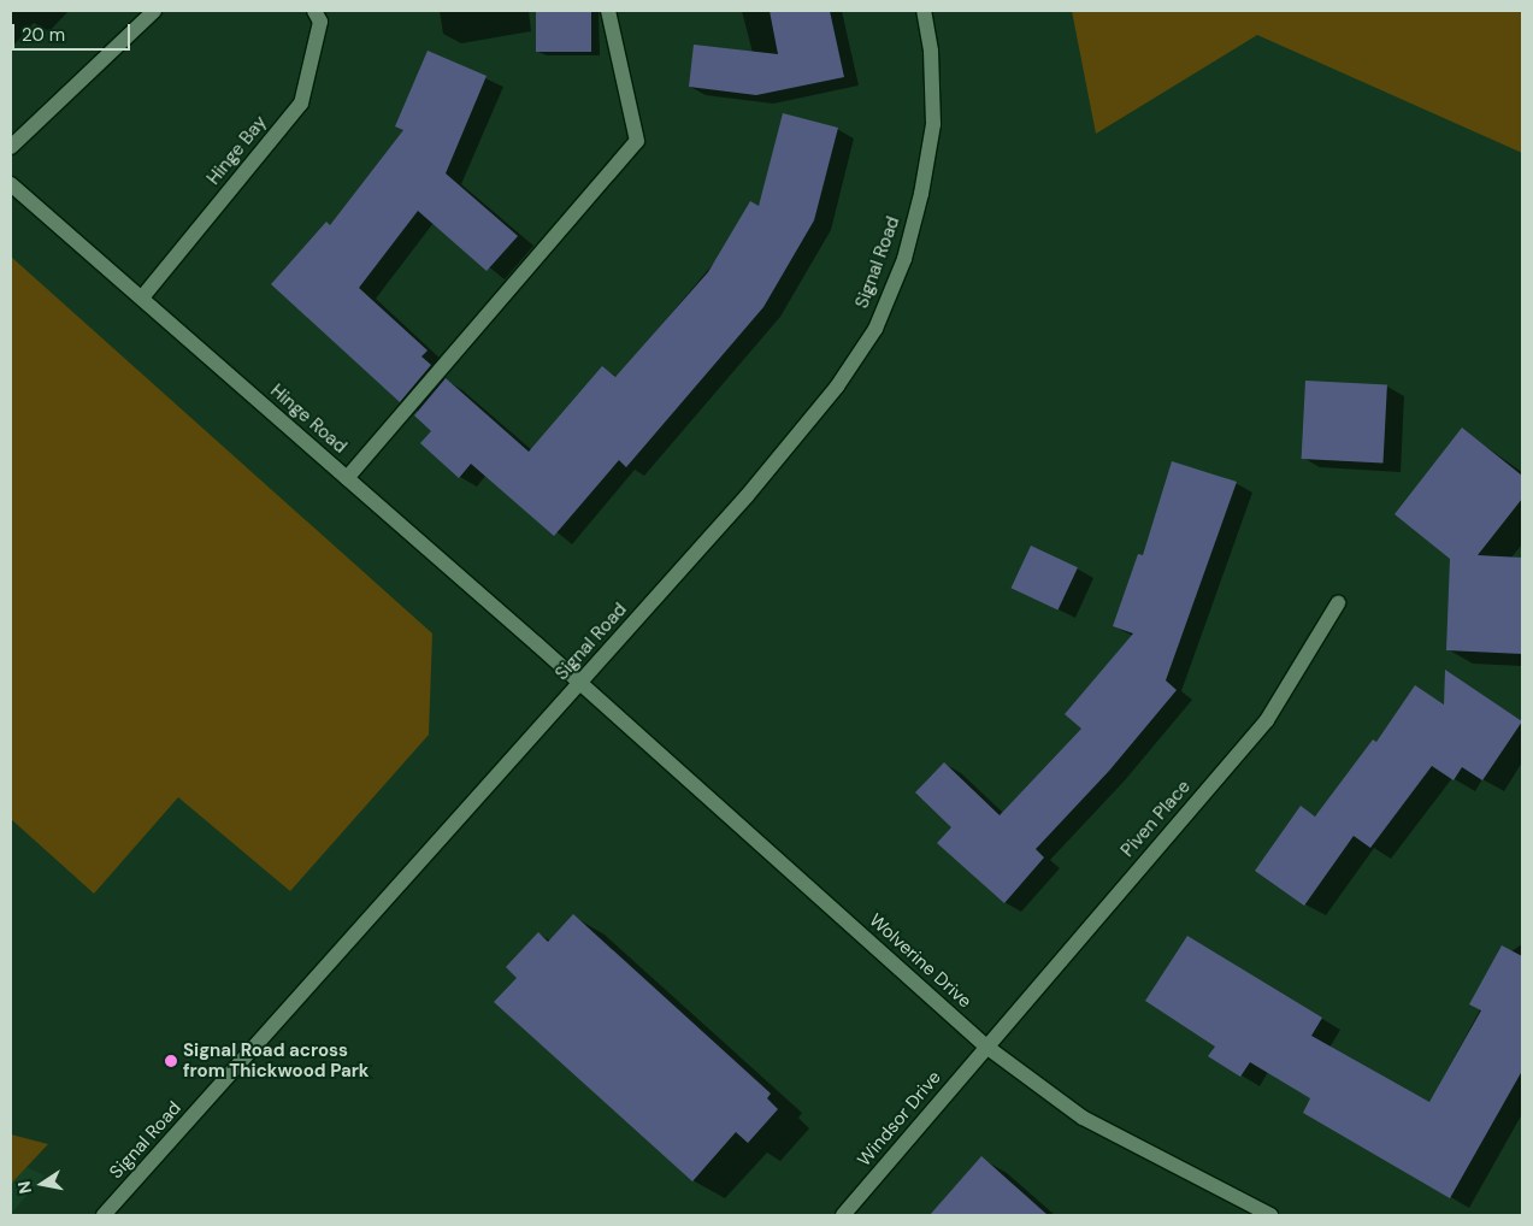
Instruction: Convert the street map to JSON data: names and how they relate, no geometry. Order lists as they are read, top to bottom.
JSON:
{
  "streets": {
    "street": [
      "Hinge Bay",
      "Signal Road",
      "Hinge Road",
      "Piven Place",
      "Wolverine Drive",
      "Windsor Drive"
    ]
  },
  "crossings": [
    ["Hinge Bay", "Hinge Road"],
    ["Signal Road", "Hinge Road"],
    ["Signal Road", "Wolverine Drive"],
    ["Hinge Road", "Wolverine Drive"],
    ["Piven Place", "Wolverine Drive"],
    ["Piven Place", "Windsor Drive"],
    ["Wolverine Drive", "Windsor Drive"]
  ],
  "places": ["Signal Road across from Thickwood Park"],
  "scale_bar": "20 m",
  "north": "left"
}
